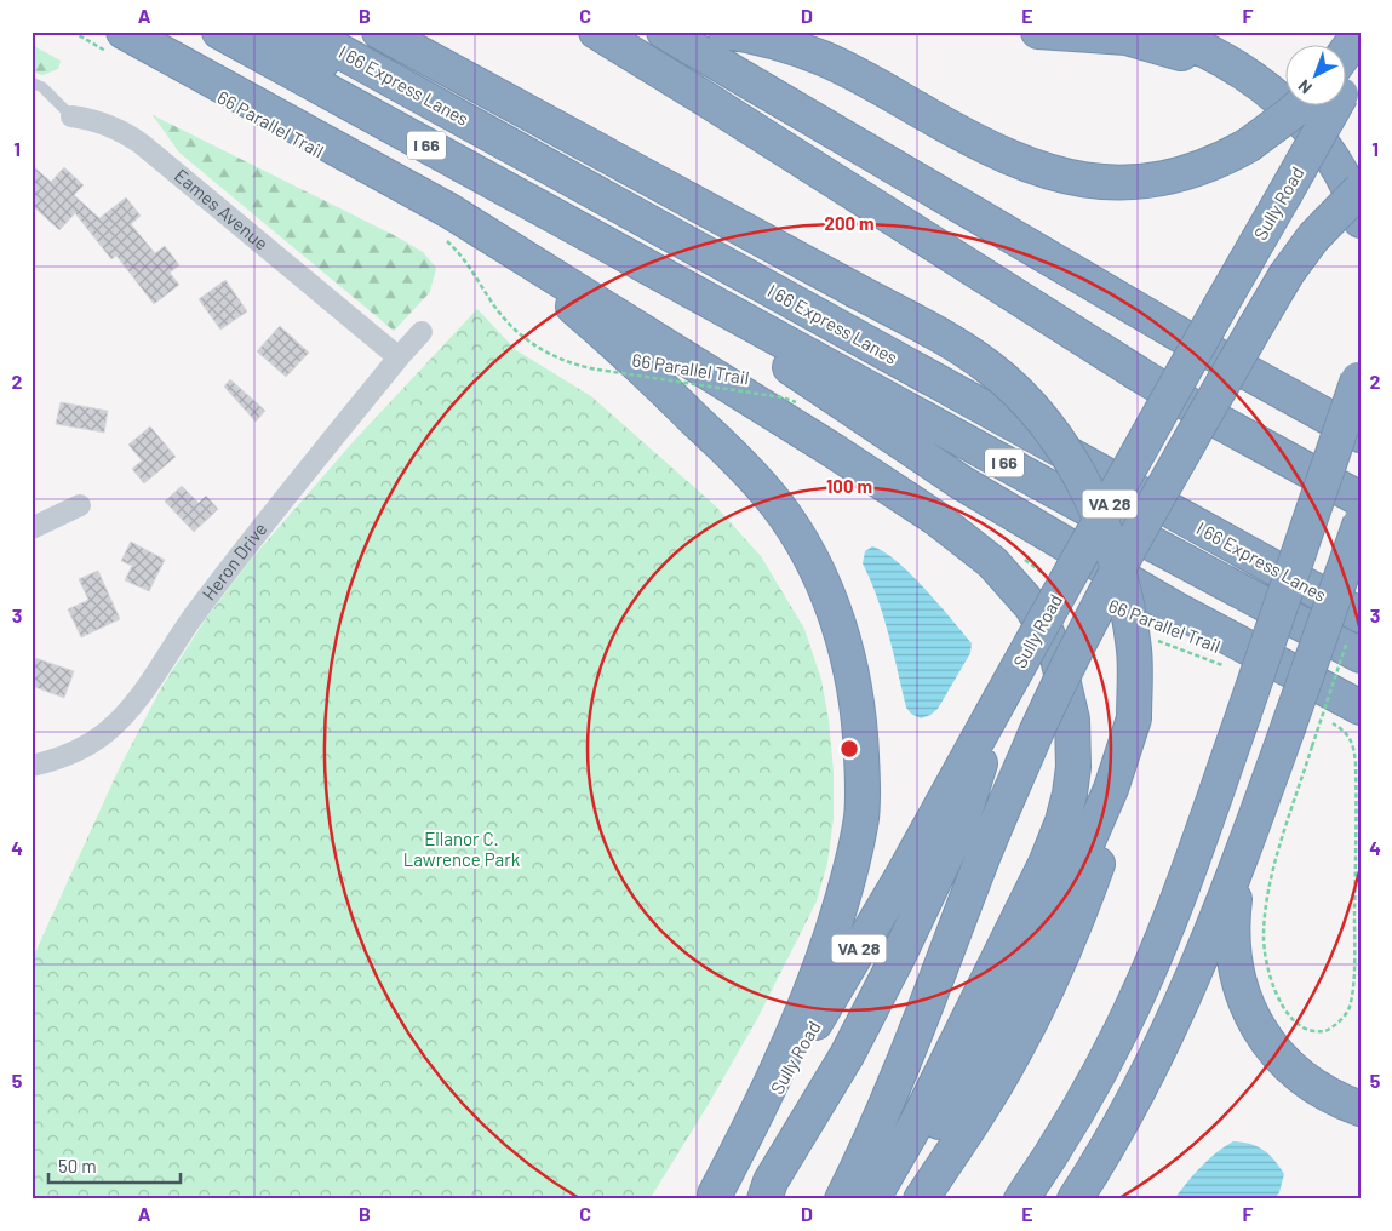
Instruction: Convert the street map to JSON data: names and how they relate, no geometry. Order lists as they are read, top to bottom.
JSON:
{
  "streets": {
    "highway": [
      "I 66 Express Lanes",
      "I 66",
      "Sully Road",
      "VA 28"
    ],
    "street": ["Eames Avenue", "Heron Drive"],
    "path": ["66 Parallel Trail"]
  },
  "crossings": [
    ["I 66 Express Lanes", "I 66"],
    ["Eames Avenue", "Heron Drive"]
  ],
  "parks": ["Ellanor C. Lawrence Park"],
  "scale_bar": "50 m",
  "north": "bottom left",
  "grid": {
    "columns": [
      "A",
      "B",
      "C",
      "D",
      "E",
      "F"
    ],
    "rows": [
      "1",
      "2",
      "3",
      "4",
      "5"
    ]
  },
  "rings": ["200 m", "100 m"]
}
